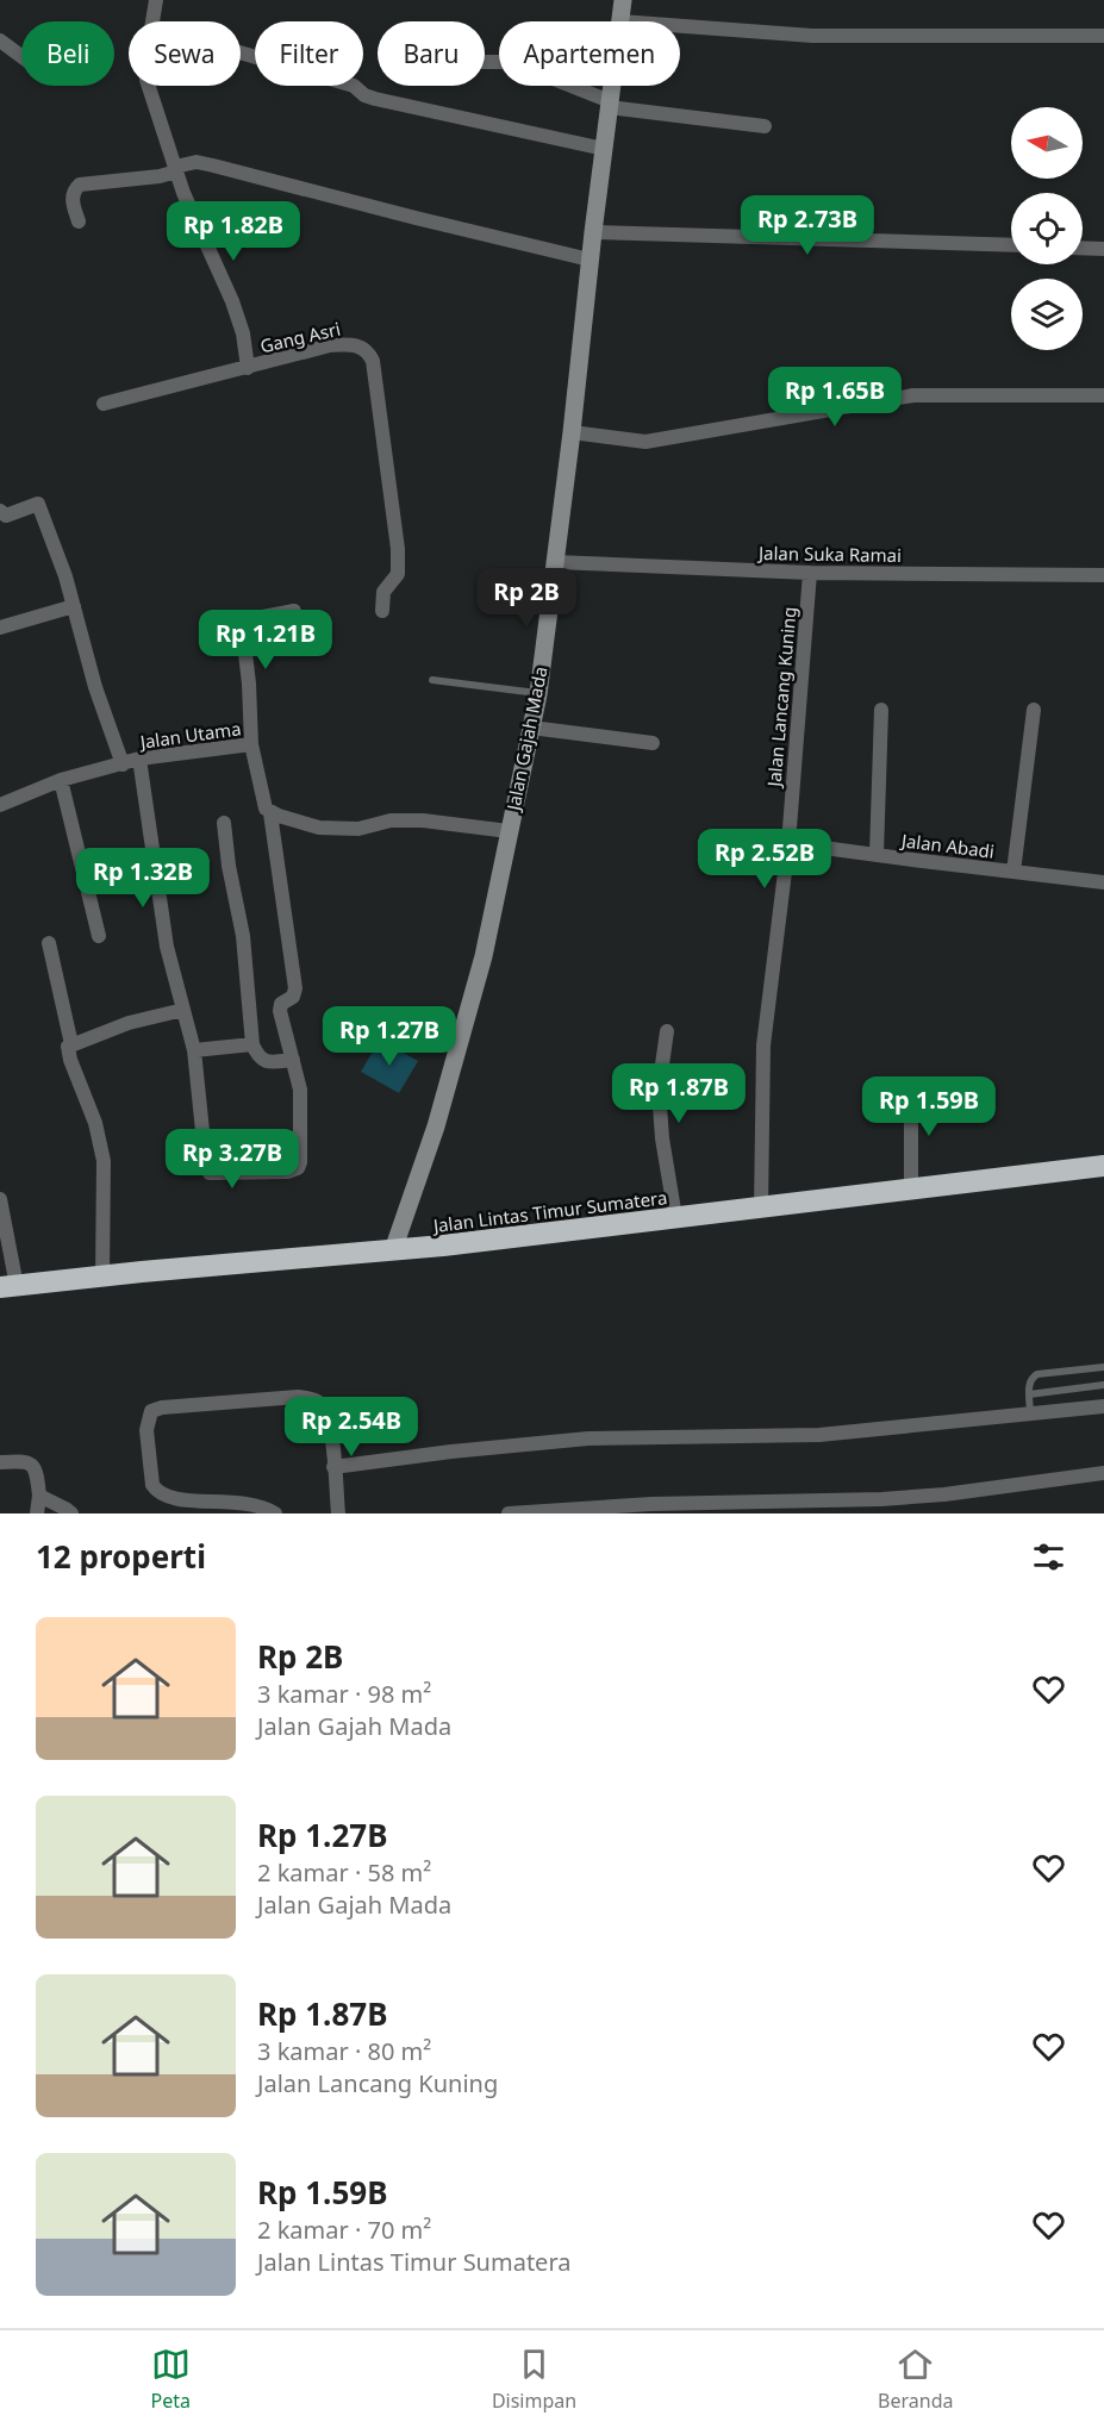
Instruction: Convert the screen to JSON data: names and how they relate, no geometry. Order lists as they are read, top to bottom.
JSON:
{
  "streets": {
    "highway": ["Jalan Lintas Timur Sumatera"],
    "street": [
      "Gang Asri",
      "Jalan Suka Ramai",
      "Jalan Lancang Kuning",
      "Jalan Utama",
      "Jalan Gajah Mada",
      "Jalan Abadi"
    ]
  },
  "crossings": [
    ["Jalan Suka Ramai", "Jalan Lancang Kuning"],
    ["Jalan Suka Ramai", "Jalan Gajah Mada"],
    ["Jalan Lancang Kuning", "Jalan Abadi"],
    ["Jalan Lancang Kuning", "Jalan Lintas Timur Sumatera"],
    ["Jalan Gajah Mada", "Jalan Lintas Timur Sumatera"]
  ],
  "north": "left",
  "page": {
    "chip": [
      "Beli",
      "Sewa",
      "Filter",
      "Baru",
      "Apartemen"
    ],
    "price": [
      "Rp 2.73B",
      "Rp 1.82B",
      "Rp 1.65B",
      "Rp 2B",
      "Rp 1.21B",
      "Rp 2.52B",
      "Rp 1.32B",
      "Rp 1.27B",
      "Rp 1.87B",
      "Rp 1.59B",
      "Rp 3.27B",
      "Rp 2.54B"
    ],
    "heading": "12 properti",
    "list": [
      {
        "name": "Rp 2B",
        "note": "3 kamar · 98 m² · Jalan Gajah Mada"
      },
      {
        "name": "Rp 1.27B",
        "note": "2 kamar · 58 m² · Jalan Gajah Mada"
      },
      {
        "name": "Rp 1.87B",
        "note": "3 kamar · 80 m² · Jalan Lancang Kuning"
      },
      {
        "name": "Rp 1.59B",
        "note": "2 kamar · 70 m² · Jalan Lintas Timur Sumatera"
      }
    ],
    "tabs": ["Peta", "Disimpan", "Beranda"]
  }
}
